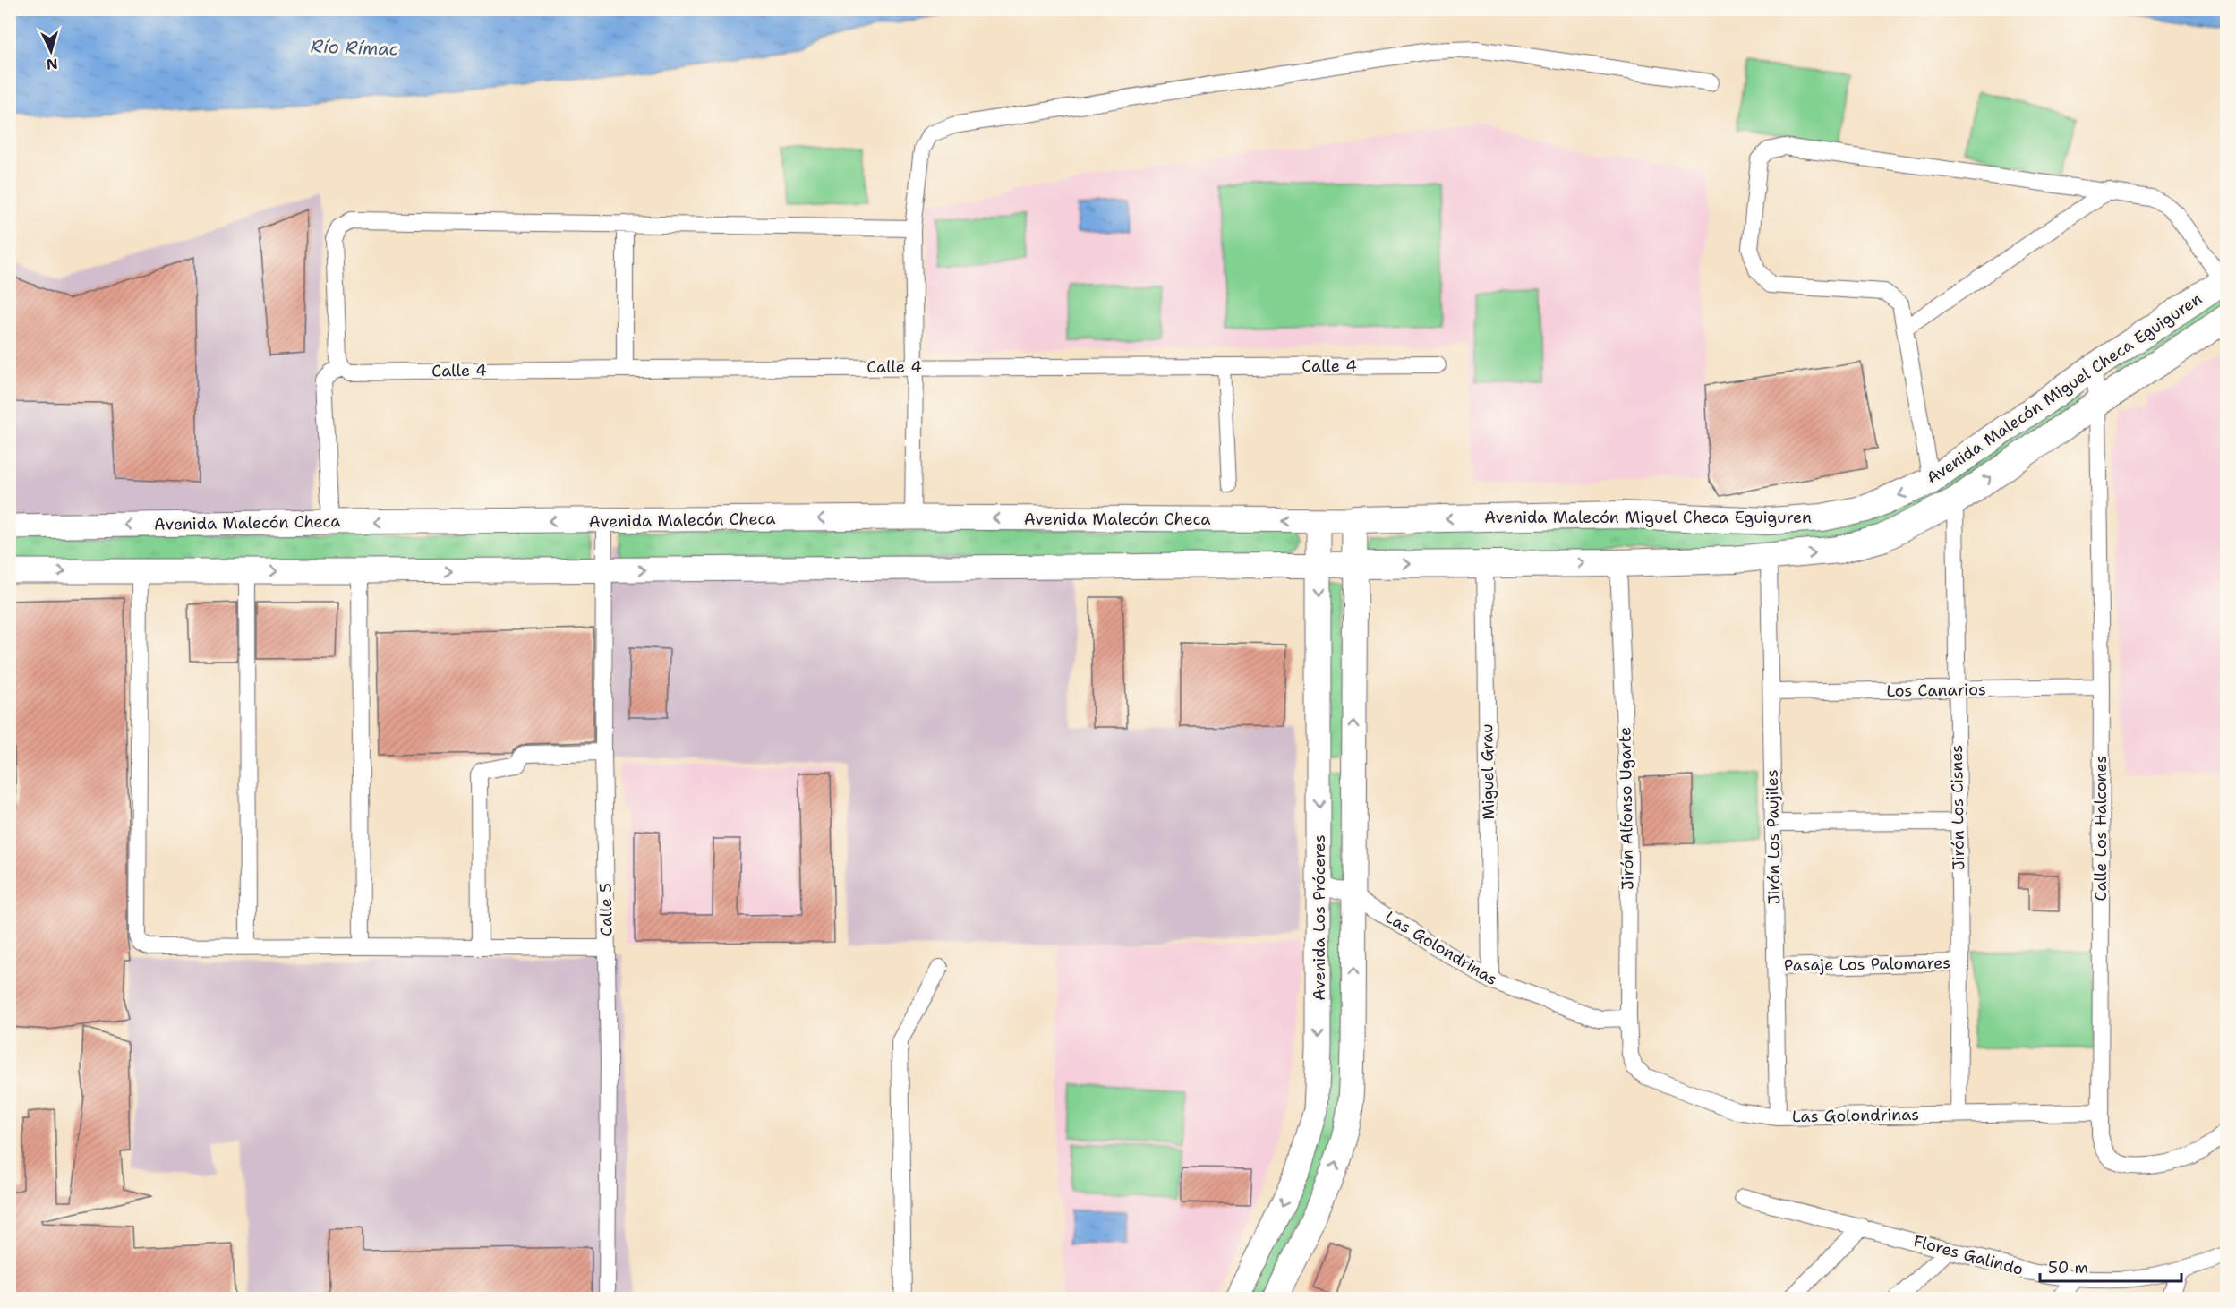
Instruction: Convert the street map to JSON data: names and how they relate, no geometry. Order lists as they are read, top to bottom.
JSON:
{
  "streets": {
    "main road": ["Avenida Malecón Miguel Checa Eguiguren", "Avenida Malecón Checa", "Avenida Los Próceres"],
    "street": [
      "Calle 4",
      "Los Canarios",
      "Miguel Grau",
      "Jirón Los Cisnes",
      "Jirón Alfonso Ugarte",
      "Calle Los Halcones",
      "Jirón Los Paujiles",
      "Calle 5",
      "Las Golondrinas",
      "Pasaje Los Palomares",
      "Flores Galindo"
    ]
  },
  "crossings": [
    ["Avenida Malecón Miguel Checa Eguiguren", "Avenida Malecón Checa"],
    ["Avenida Malecón Miguel Checa Eguiguren", "Miguel Grau"],
    ["Avenida Malecón Miguel Checa Eguiguren", "Jirón Los Cisnes"],
    ["Avenida Malecón Miguel Checa Eguiguren", "Jirón Alfonso Ugarte"],
    ["Avenida Malecón Miguel Checa Eguiguren", "Calle Los Halcones"],
    ["Avenida Malecón Miguel Checa Eguiguren", "Jirón Los Paujiles"],
    ["Avenida Malecón Miguel Checa Eguiguren", "Avenida Los Próceres"],
    ["Avenida Malecón Checa", "Calle 5"],
    ["Avenida Malecón Checa", "Avenida Los Próceres"],
    ["Los Canarios", "Jirón Los Cisnes"],
    ["Los Canarios", "Calle Los Halcones"],
    ["Los Canarios", "Jirón Los Paujiles"],
    ["Miguel Grau", "Las Golondrinas"],
    ["Jirón Los Cisnes", "Las Golondrinas"],
    ["Jirón Los Cisnes", "Pasaje Los Palomares"],
    ["Jirón Alfonso Ugarte", "Las Golondrinas"],
    ["Calle Los Halcones", "Las Golondrinas"],
    ["Jirón Los Paujiles", "Las Golondrinas"],
    ["Jirón Los Paujiles", "Pasaje Los Palomares"],
    ["Avenida Los Próceres", "Las Golondrinas"]
  ],
  "water": ["Río Rímac"],
  "scale_bar": "50 m",
  "north": "bottom"
}
